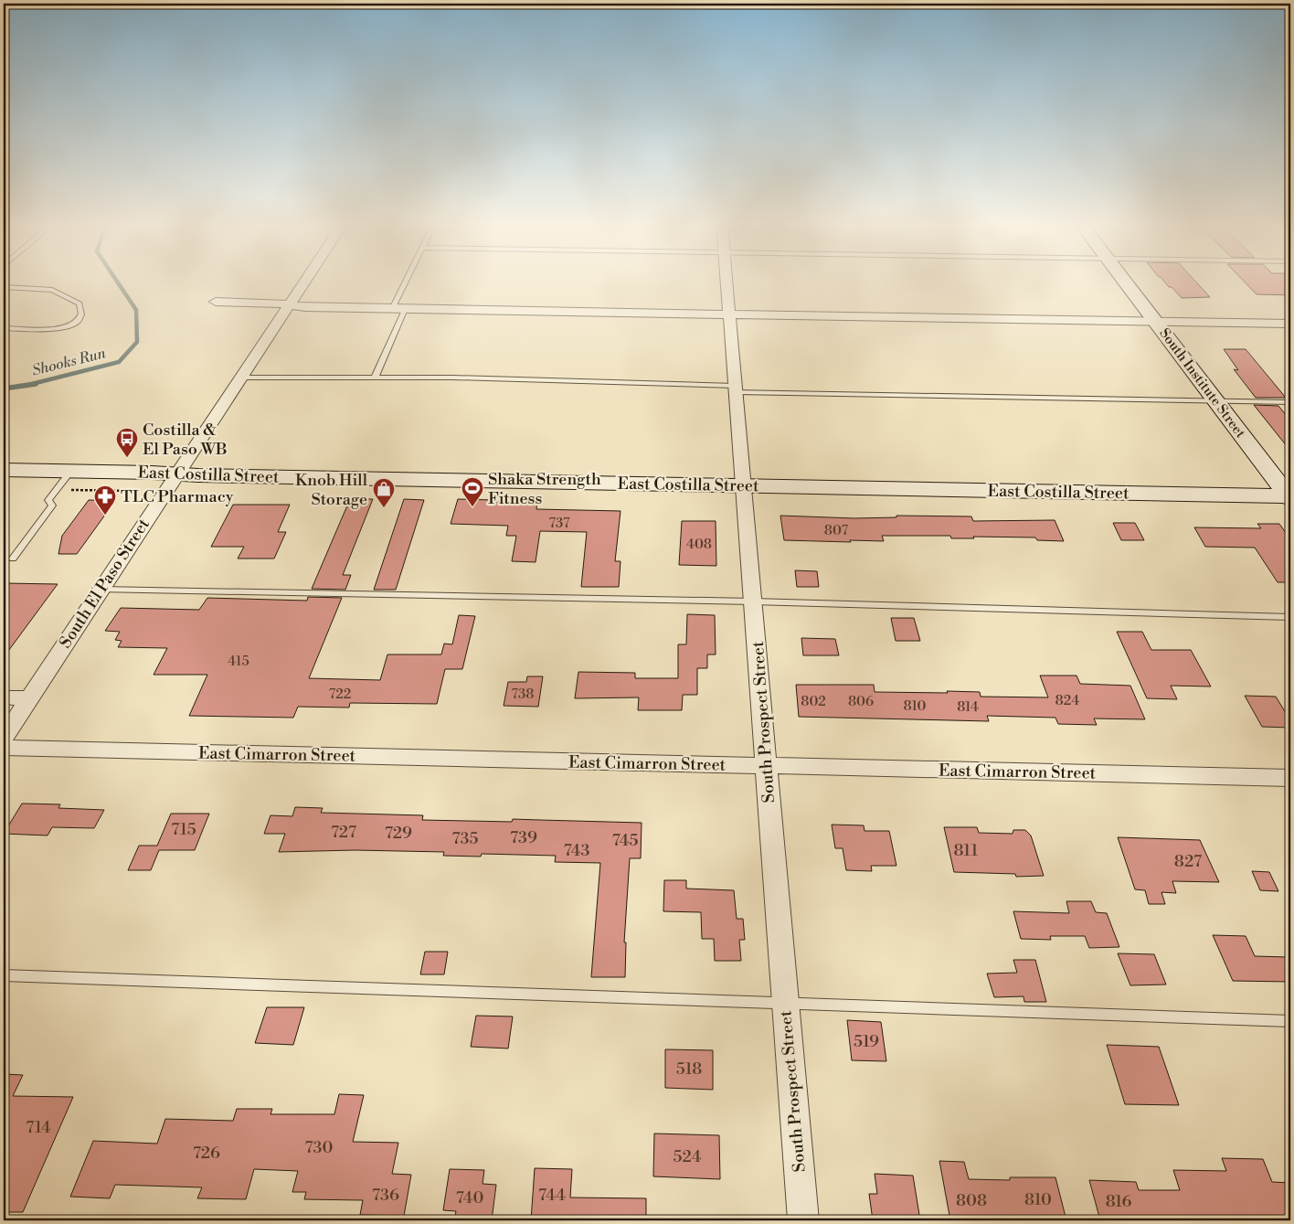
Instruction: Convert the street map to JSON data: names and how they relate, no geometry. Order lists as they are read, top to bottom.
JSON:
{
  "streets": {
    "street": [
      "South Institute Street",
      "East Costilla Street",
      "South El Paso Street",
      "South Prospect Street",
      "East Cimarron Street"
    ]
  },
  "crossings": [
    ["South Institute Street", "East Costilla Street"],
    ["East Costilla Street", "South El Paso Street"],
    ["East Costilla Street", "South Prospect Street"],
    ["South Prospect Street", "East Cimarron Street"]
  ],
  "water": ["Shooks Run"],
  "places": {
    "bus stop": ["Costilla & El Paso WB"],
    "sports": ["Shaka Strength Fitness"],
    "shop": ["Knob Hill Storage"],
    "pharmacy": ["TLC Pharmacy"]
  },
  "house_numbers": [
    "737",
    "807",
    "408",
    "415",
    "722",
    "738",
    "824",
    "802",
    "806",
    "810",
    "814",
    "715",
    "727",
    "729",
    "739",
    "735",
    "745",
    "743",
    "811",
    "827",
    "519",
    "518",
    "714",
    "730",
    "726",
    "524",
    "736",
    "744",
    "740",
    "810",
    "808",
    "816"
  ]
}
